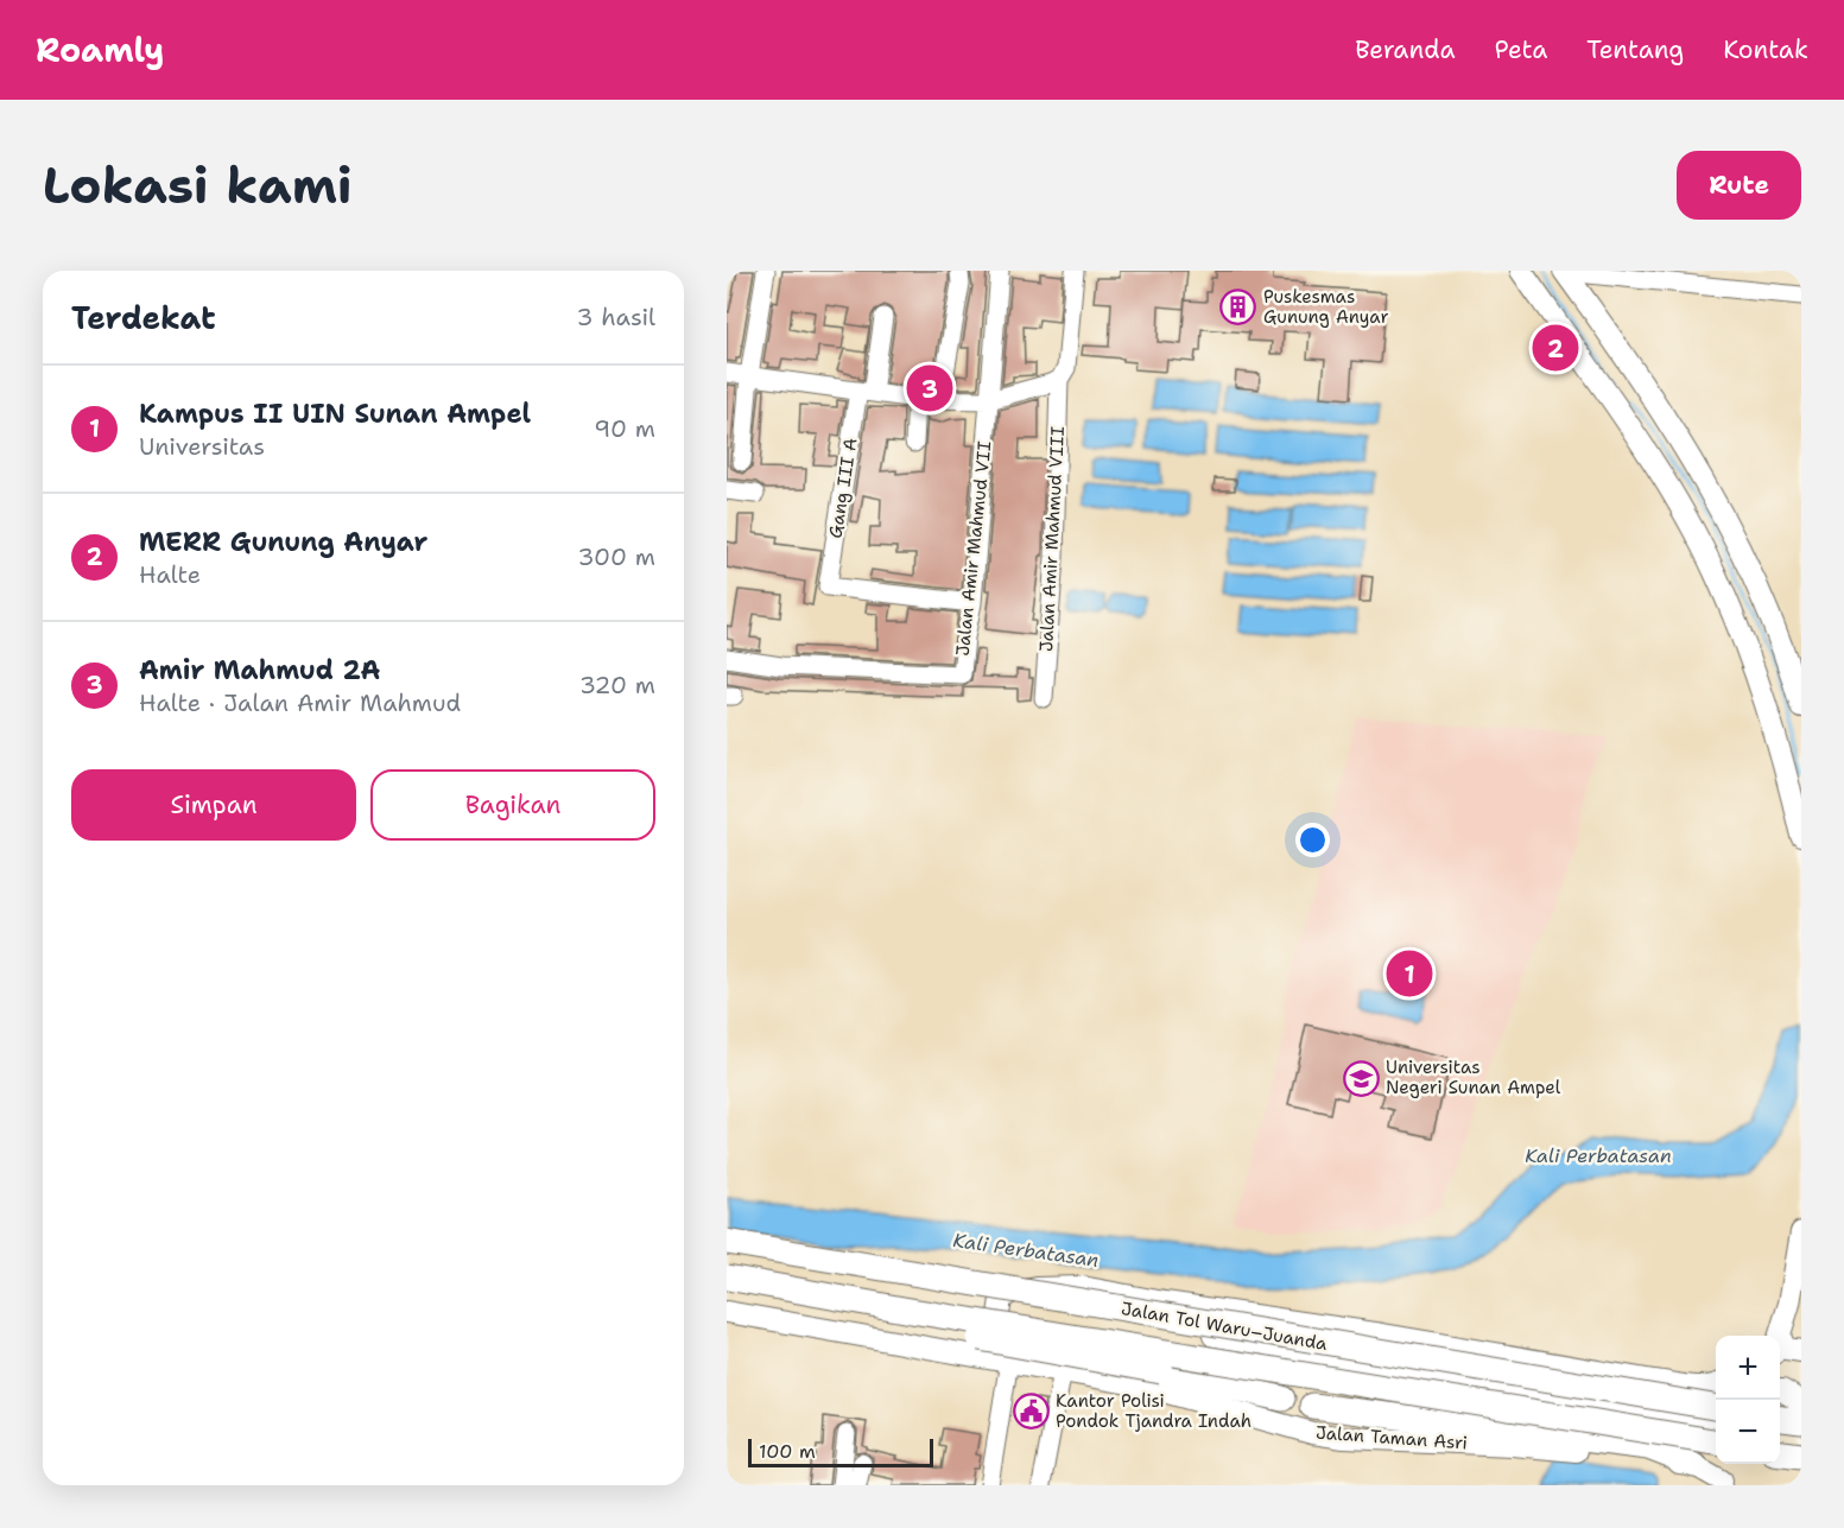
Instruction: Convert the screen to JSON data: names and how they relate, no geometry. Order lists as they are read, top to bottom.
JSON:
{
  "streets": {
    "highway": ["Jalan Tol Waru–Juanda"],
    "main road": ["Jalan Taman Asri"],
    "street": ["Gang III A", "Jalan Amir Mahmud VIII", "Jalan Amir Mahmud VII"]
  },
  "crossings": [
    ["Gang III A", "Jalan Amir Mahmud VII"]
  ],
  "water": ["Kali Perbatasan"],
  "places": {
    "building": ["Puskesmas Gunung Anyar"],
    "school or university": ["Universitas Negeri Sunan Ampel"],
    "public building": ["Kantor Polisi Pondok Tjandra Indah"]
  },
  "scale_bar": "100 m",
  "page": {
    "header": "Roamly",
    "nav": [
      "Beranda",
      "Peta",
      "Tentang",
      "Kontak"
    ],
    "buttons": [
      "Rute",
      ["Simpan", "Bagikan"]
    ],
    "title": "Lokasi kami",
    "heading": ["Terdekat", "3 hasil"],
    "pins": ["2", "3", "1"],
    "list": [
      {
        "mark": "1",
        "name": "Kampus II UIN Sunan Ampel",
        "note": "Universitas",
        "value": "90 m"
      },
      {
        "mark": "2",
        "name": "MERR Gunung Anyar",
        "note": "Halte",
        "value": "300 m"
      },
      {
        "mark": "3",
        "name": "Amir Mahmud 2A",
        "note": "Halte · Jalan Amir Mahmud",
        "value": "320 m"
      }
    ],
    "map_buttons": ["+", "−"],
    "scale": "100 m"
  }
}
